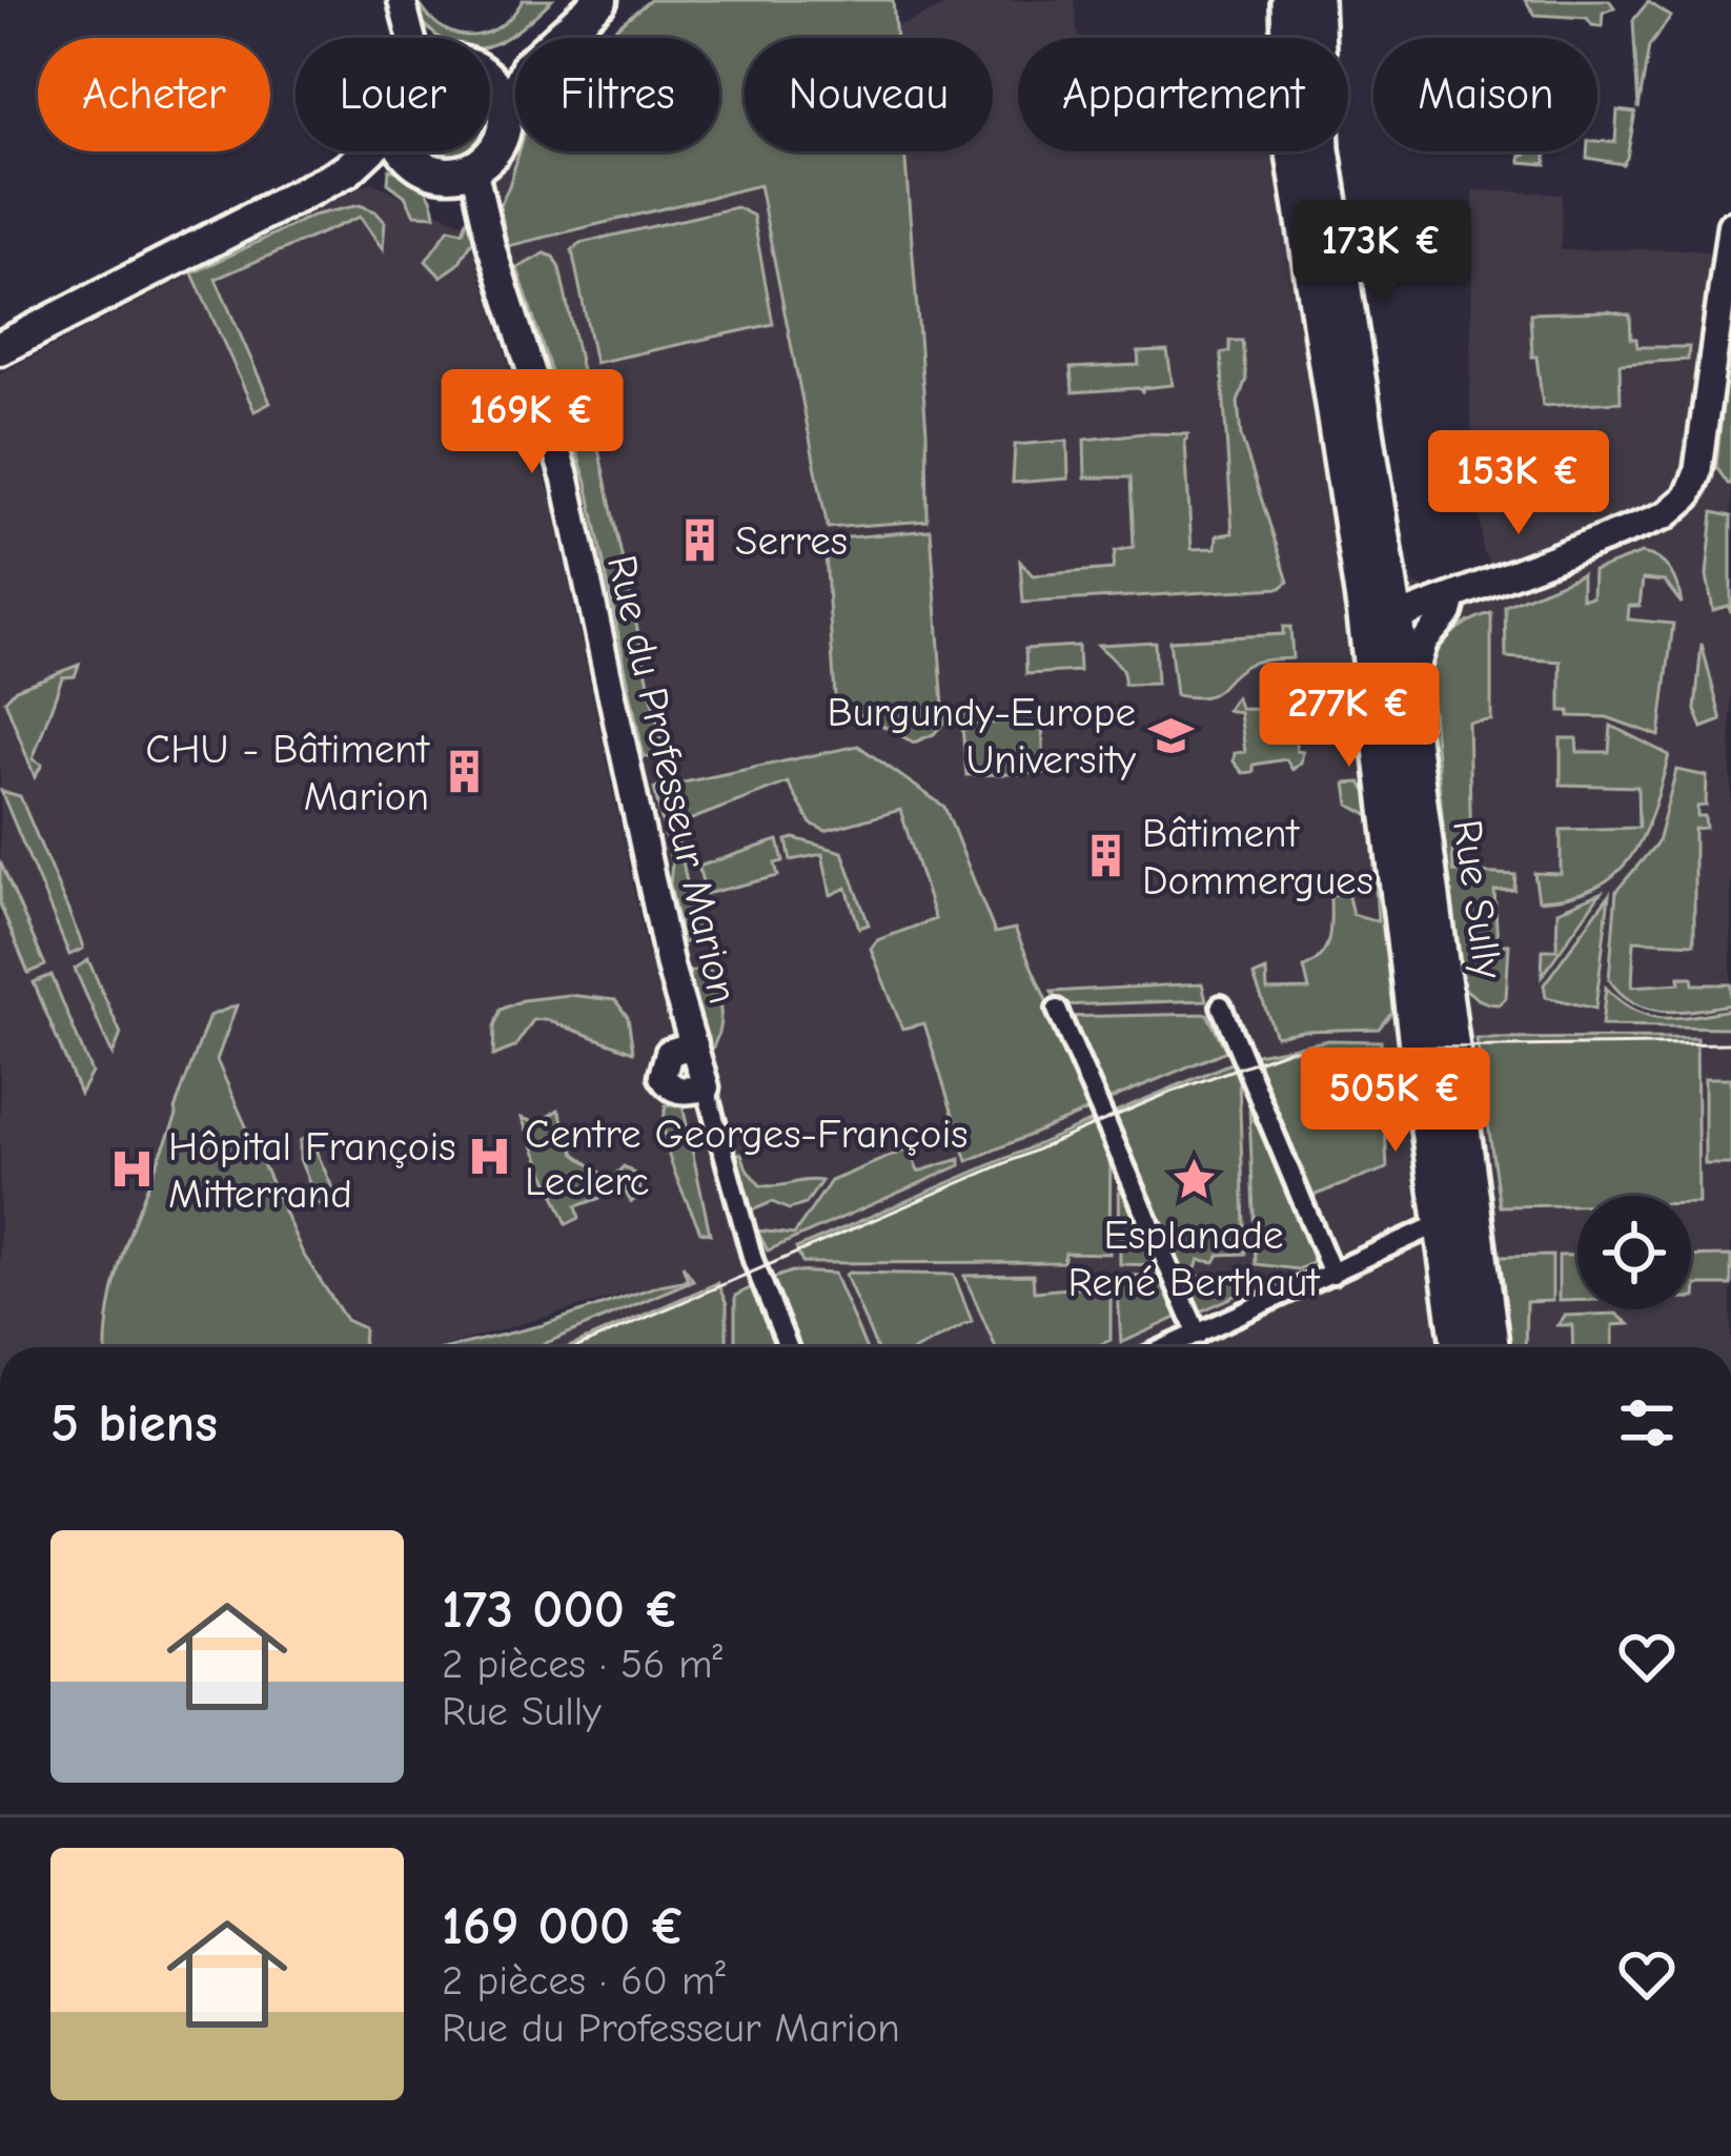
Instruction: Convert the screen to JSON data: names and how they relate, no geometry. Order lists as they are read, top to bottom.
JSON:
{
  "streets": {
    "main road": ["Rue Sully"],
    "street": ["Rue du Professeur Marion"]
  },
  "places": {
    "building": ["Serres", "CHU - Bâtiment Marion", "Bâtiment Dommergues"],
    "school or university": ["Burgundy-Europe University"],
    "hospital": ["Centre Georges-François Leclerc", "Hôpital François Mitterrand"],
    "place": ["Esplanade René Berthaut"]
  },
  "page": {
    "chip": [
      "Acheter",
      "Louer",
      "Filtres",
      "Nouveau",
      "Appartement",
      "Maison"
    ],
    "price": [
      "173K €",
      "169K €",
      "153K €",
      "277K €",
      "505K €"
    ],
    "heading": "5 biens",
    "list": [
      {
        "name": "173 000 €",
        "note": "2 pièces · 56 m² · Rue Sully"
      },
      {
        "name": "169 000 €",
        "note": "2 pièces · 60 m² · Rue du Professeur Marion"
      }
    ]
  }
}
